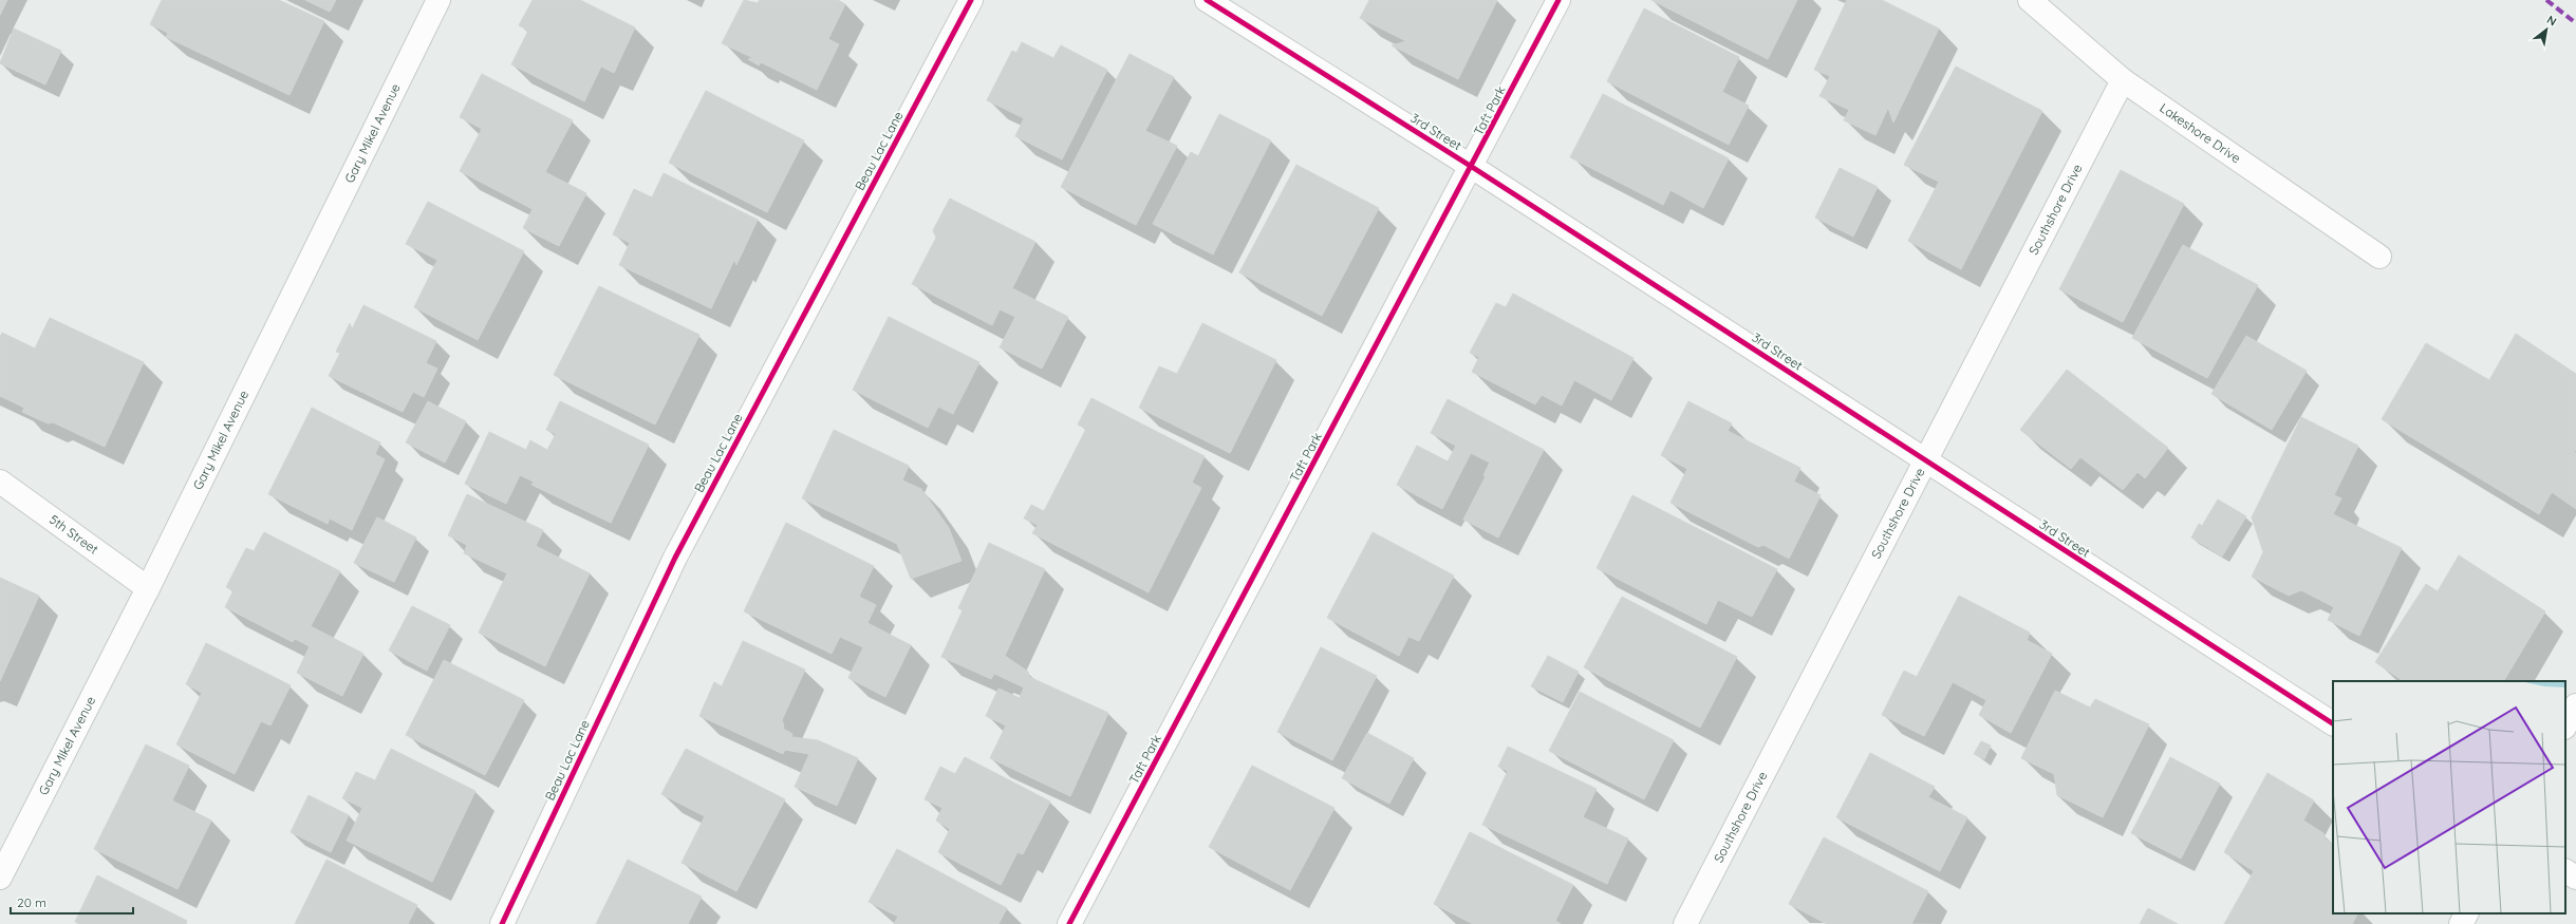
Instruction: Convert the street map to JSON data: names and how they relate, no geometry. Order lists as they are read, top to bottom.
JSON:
{
  "streets": {
    "street": [
      "Taft Park",
      "3rd Street",
      "Gary Mikel Avenue",
      "Lakeshore Drive",
      "Beau Lac Lane",
      "Southshore Drive",
      "5th Street"
    ]
  },
  "crossings": [
    ["Taft Park", "3rd Street"],
    ["3rd Street", "Southshore Drive"],
    ["Gary Mikel Avenue", "5th Street"],
    ["Lakeshore Drive", "Southshore Drive"]
  ],
  "scale_bar": "20 m",
  "north": "top right"
}
